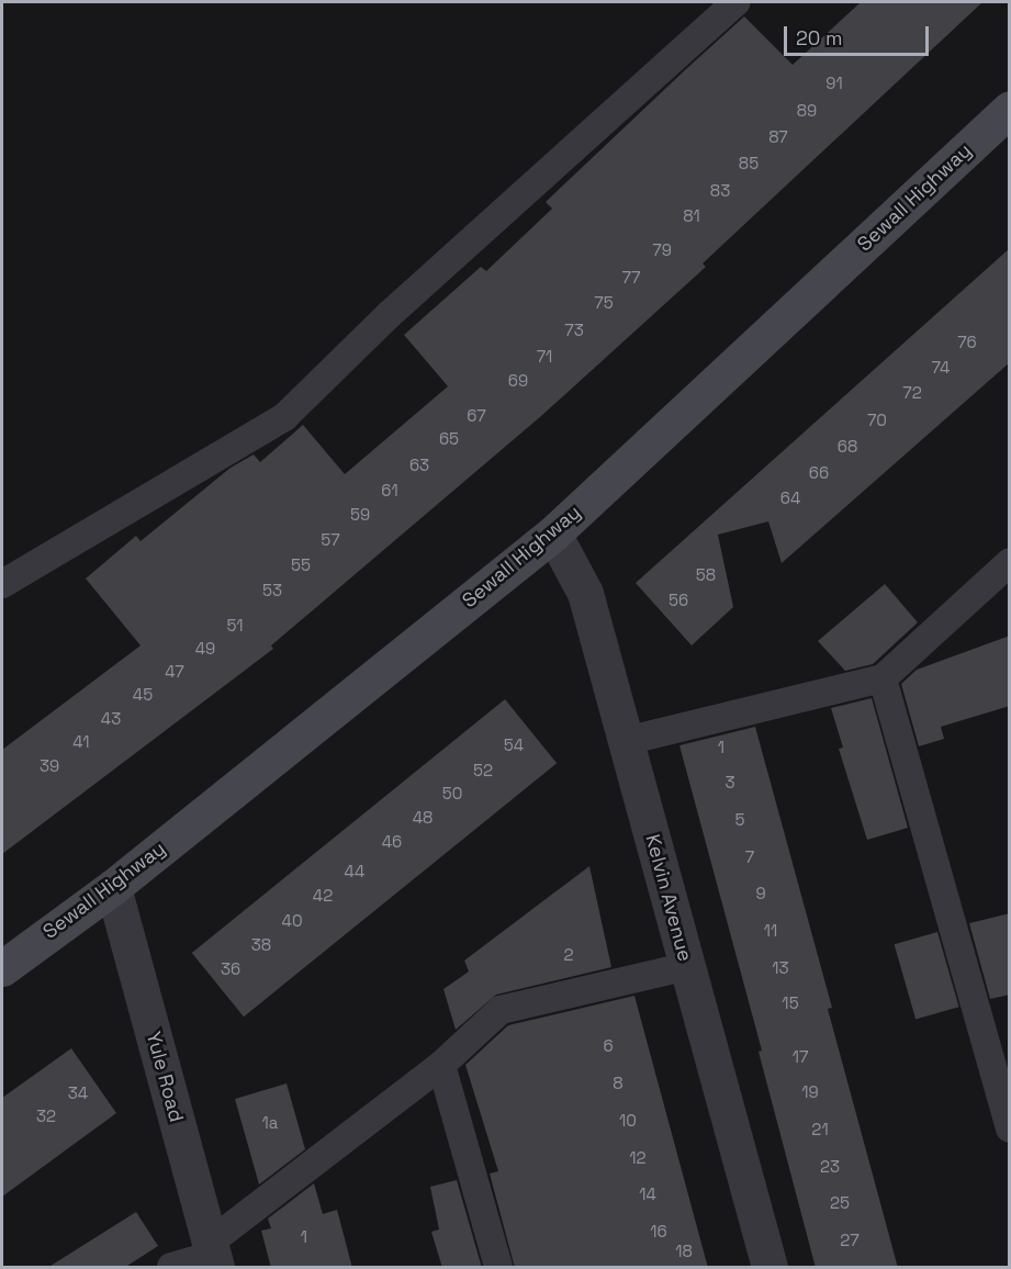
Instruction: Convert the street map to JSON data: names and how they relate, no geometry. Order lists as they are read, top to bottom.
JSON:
{
  "streets": {
    "street": ["Sewall Highway", "Kelvin Avenue", "Yule Road"]
  },
  "crossings": [
    ["Sewall Highway", "Kelvin Avenue"],
    ["Sewall Highway", "Yule Road"]
  ],
  "house_numbers": [
    "91",
    "89",
    "87",
    "85",
    "83",
    "81",
    "79",
    "77",
    "75",
    "73",
    "76",
    "71",
    "74",
    "69",
    "72",
    "67",
    "70",
    "65",
    "68",
    "63",
    "66",
    "61",
    "64",
    "59",
    "57",
    "55",
    "58",
    "53",
    "56",
    "51",
    "49",
    "47",
    "45",
    "43",
    "41",
    "54",
    "1",
    "39",
    "52",
    "3",
    "50",
    "48",
    "5",
    "46",
    "7",
    "44",
    "9",
    "42",
    "40",
    "11",
    "38",
    "2",
    "13",
    "36",
    "15",
    "6",
    "17",
    "8",
    "19",
    "34",
    "32",
    "10",
    "1a",
    "21",
    "12",
    "23",
    "14",
    "25",
    "16",
    "1",
    "27",
    "18"
  ],
  "scale_bar": "20 m"
}
